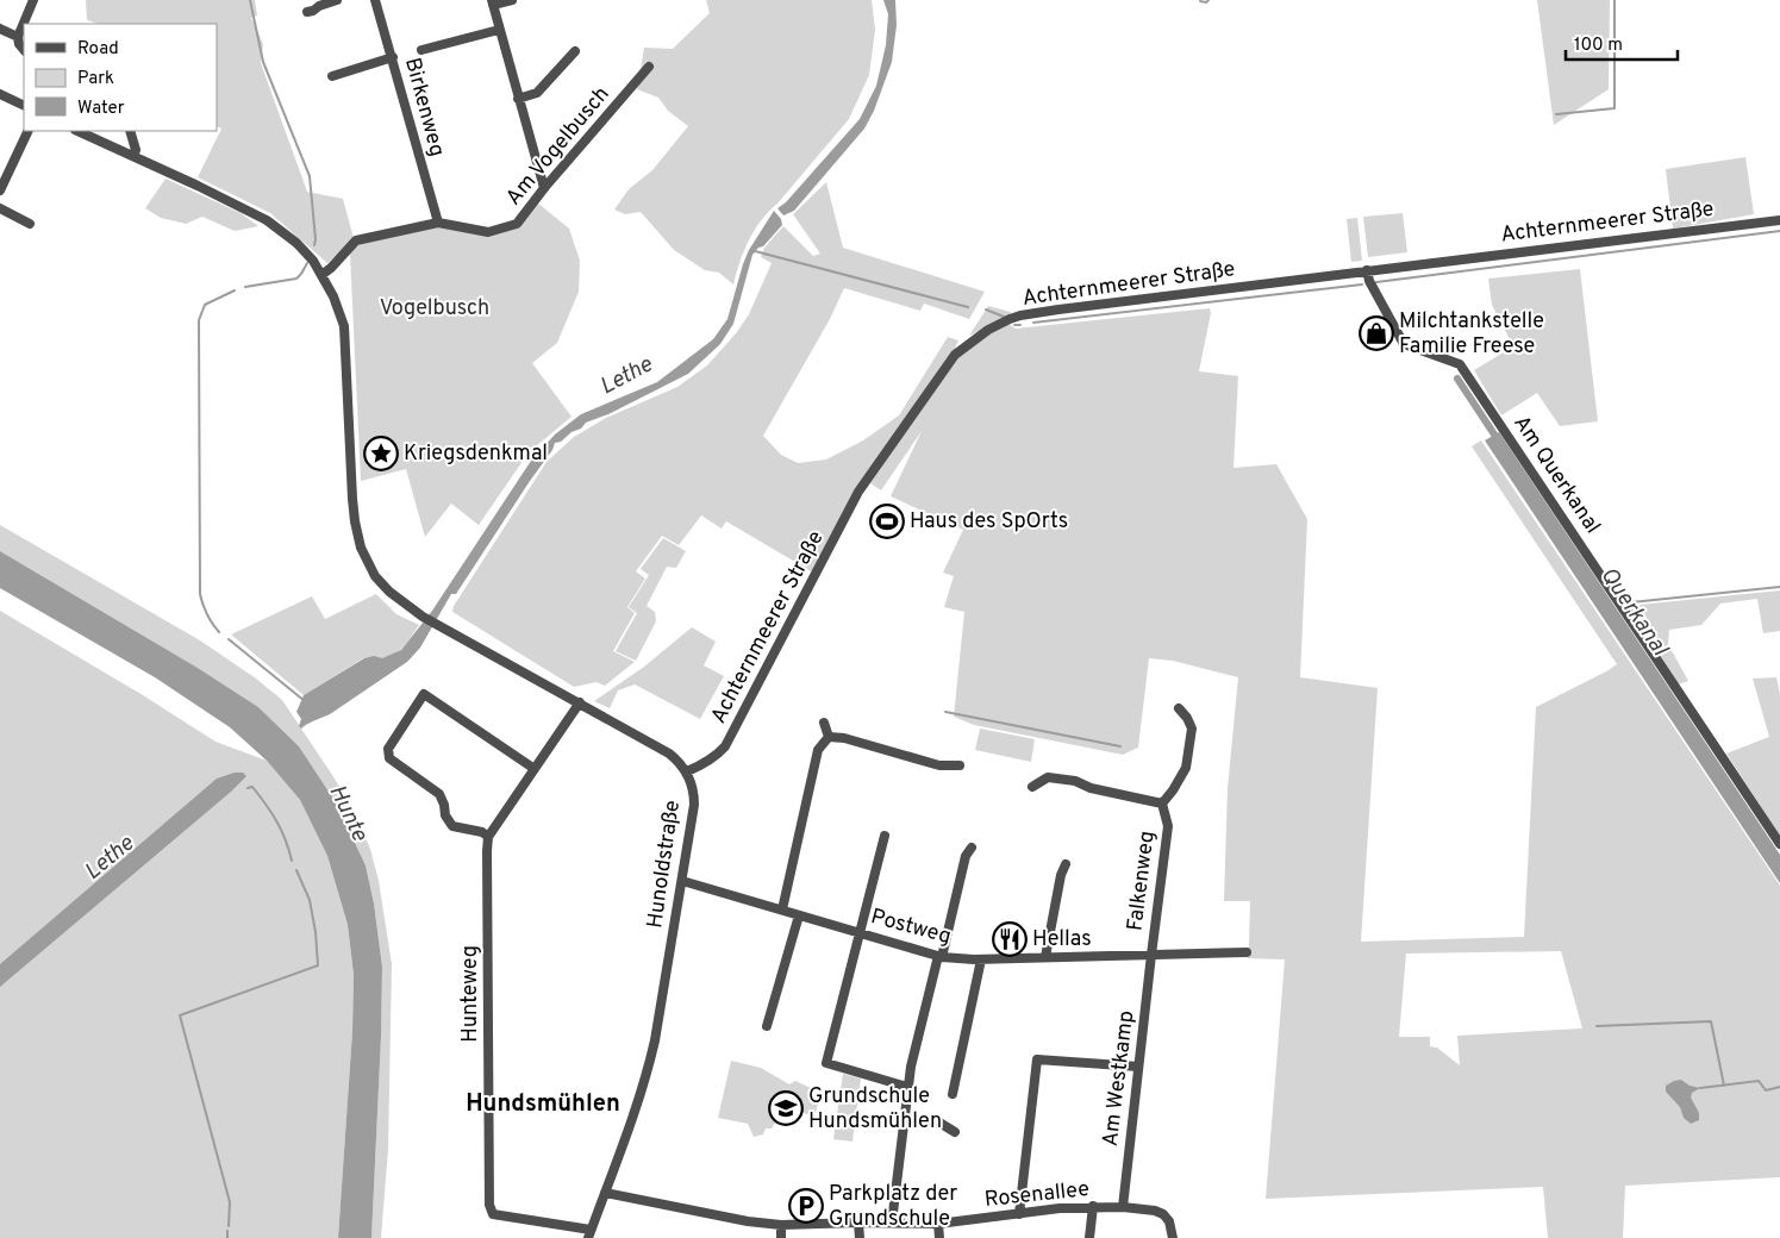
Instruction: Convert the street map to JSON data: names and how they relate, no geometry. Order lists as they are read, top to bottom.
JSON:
{
  "streets": {
    "street": [
      "Birkenweg",
      "Am Vogelbusch",
      "Achternmeerer Straße",
      "Am Querkanal",
      "Hunoldstraße",
      "Falkenweg",
      "Postweg",
      "Hunteweg",
      "Am Westkamp",
      "Rosenallee"
    ]
  },
  "crossings": [
    ["Birkenweg", "Am Vogelbusch"],
    ["Am Vogelbusch", "Hunoldstraße"],
    ["Achternmeerer Straße", "Am Querkanal"],
    ["Achternmeerer Straße", "Hunoldstraße"],
    ["Hunoldstraße", "Postweg"],
    ["Hunoldstraße", "Hunteweg"],
    ["Hunoldstraße", "Rosenallee"],
    ["Falkenweg", "Postweg"],
    ["Falkenweg", "Am Westkamp"],
    ["Postweg", "Am Westkamp"],
    ["Am Westkamp", "Rosenallee"]
  ],
  "districts": ["Hundsmühlen"],
  "water": ["Lethe", "Querkanal", "Hunte"],
  "parks": ["Vogelbusch"],
  "places": {
    "shop": ["Milchtankstelle Familie Freese"],
    "place": ["Kriegsdenkmal"],
    "sports": ["Haus des SpOrts"],
    "restaurant": ["Hellas"],
    "school or university": ["Grundschule Hundsmühlen"],
    "parking": ["Parkplatz der Grundschule"]
  },
  "legend": ["Road", "Park", "Water"],
  "scale_bar": "100 m"
}
